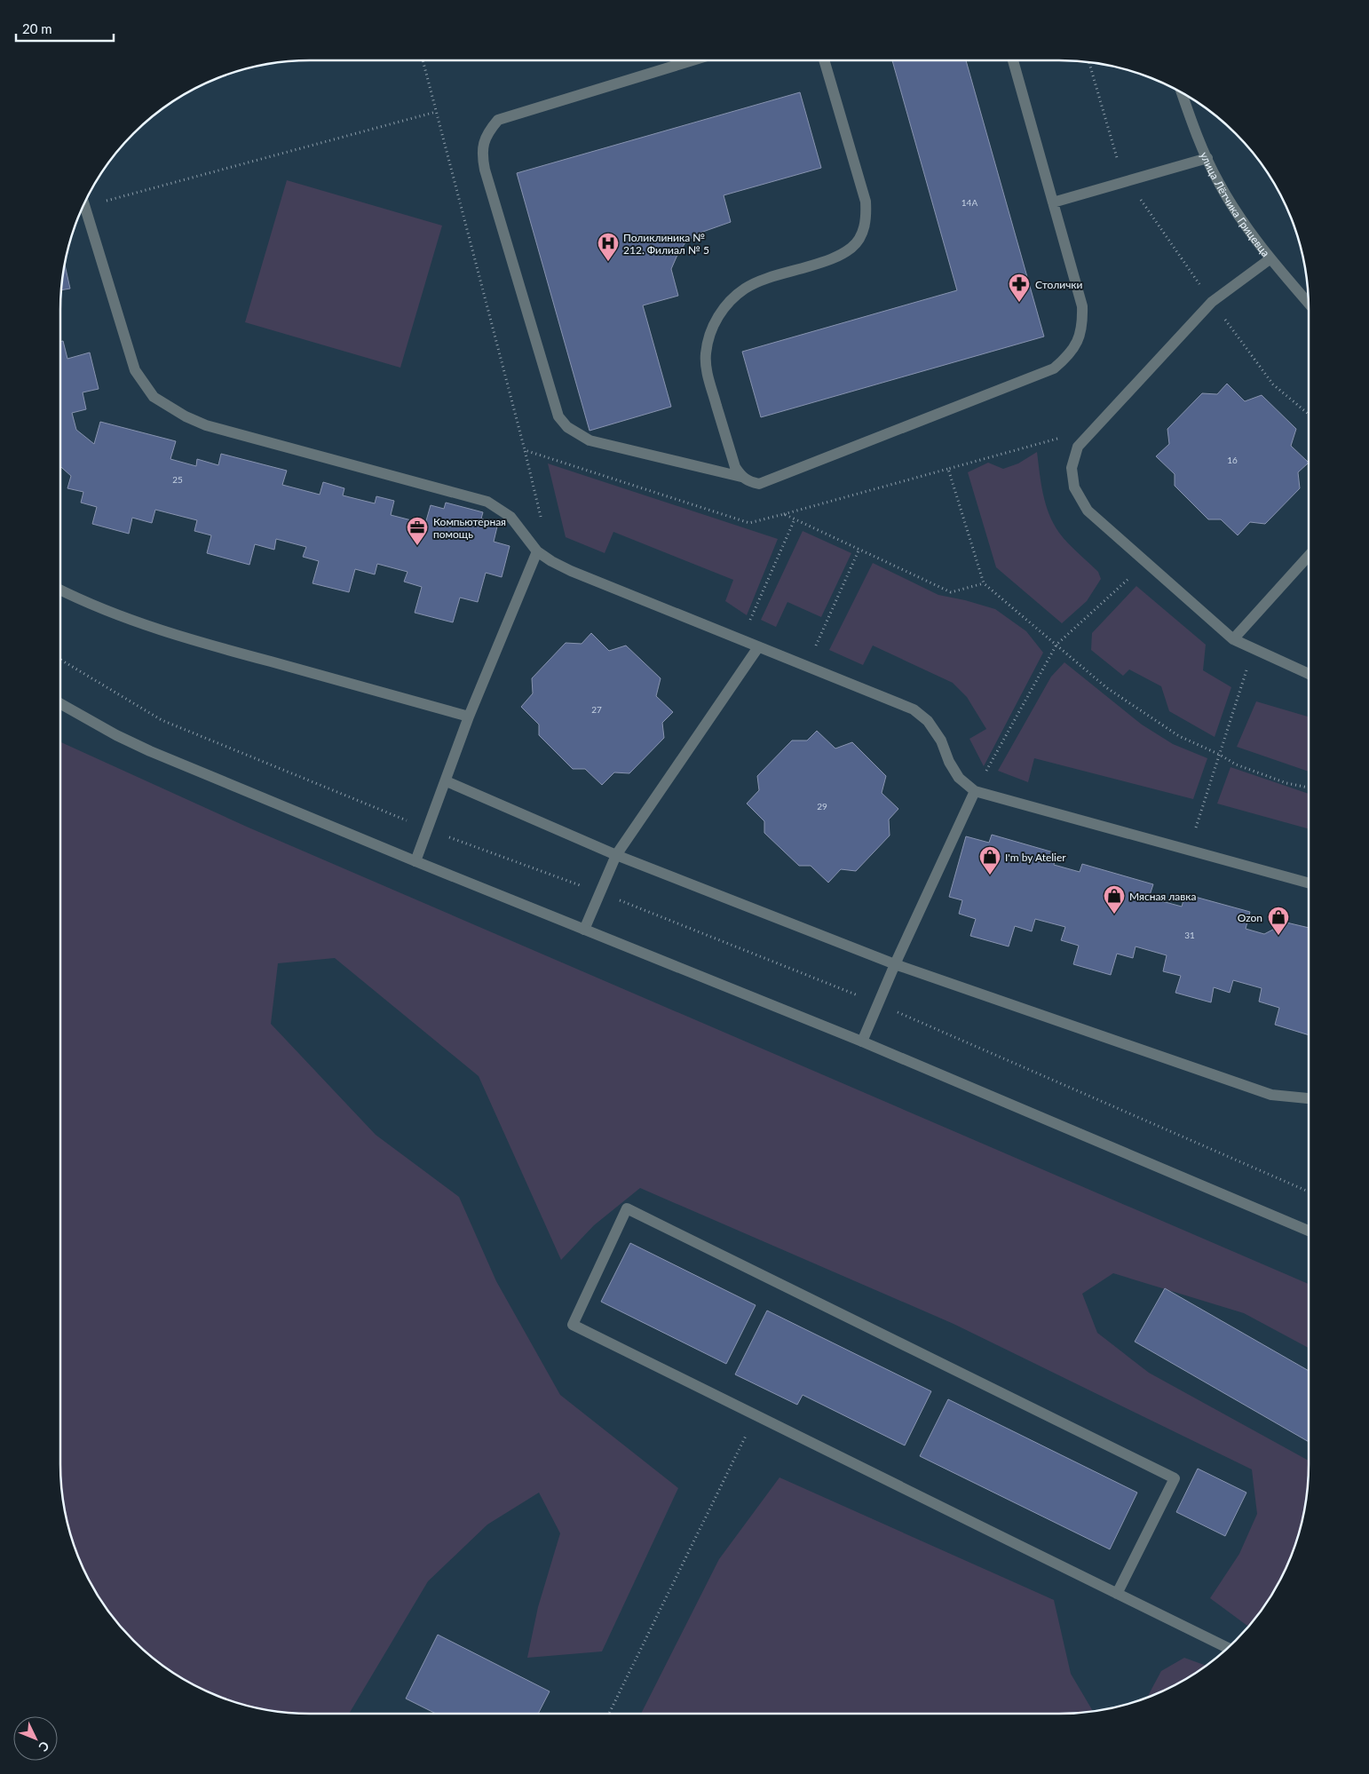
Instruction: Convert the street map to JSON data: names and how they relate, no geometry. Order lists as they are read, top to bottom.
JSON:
{
  "streets": {
    "street": ["улица Лётчика Грицевца"]
  },
  "places": {
    "hospital": ["Поликлиника № 212. Филиал № 5"],
    "pharmacy": ["Столички"],
    "office": ["Компьютерная помощь"],
    "shop": ["I'm by Atelier", "Мясная лавка", "Ozon"]
  },
  "house_numbers": [
    "14А",
    "16",
    "25",
    "27",
    "29",
    "31"
  ],
  "scale_bar": "20 m",
  "north": "bottom right"
}
